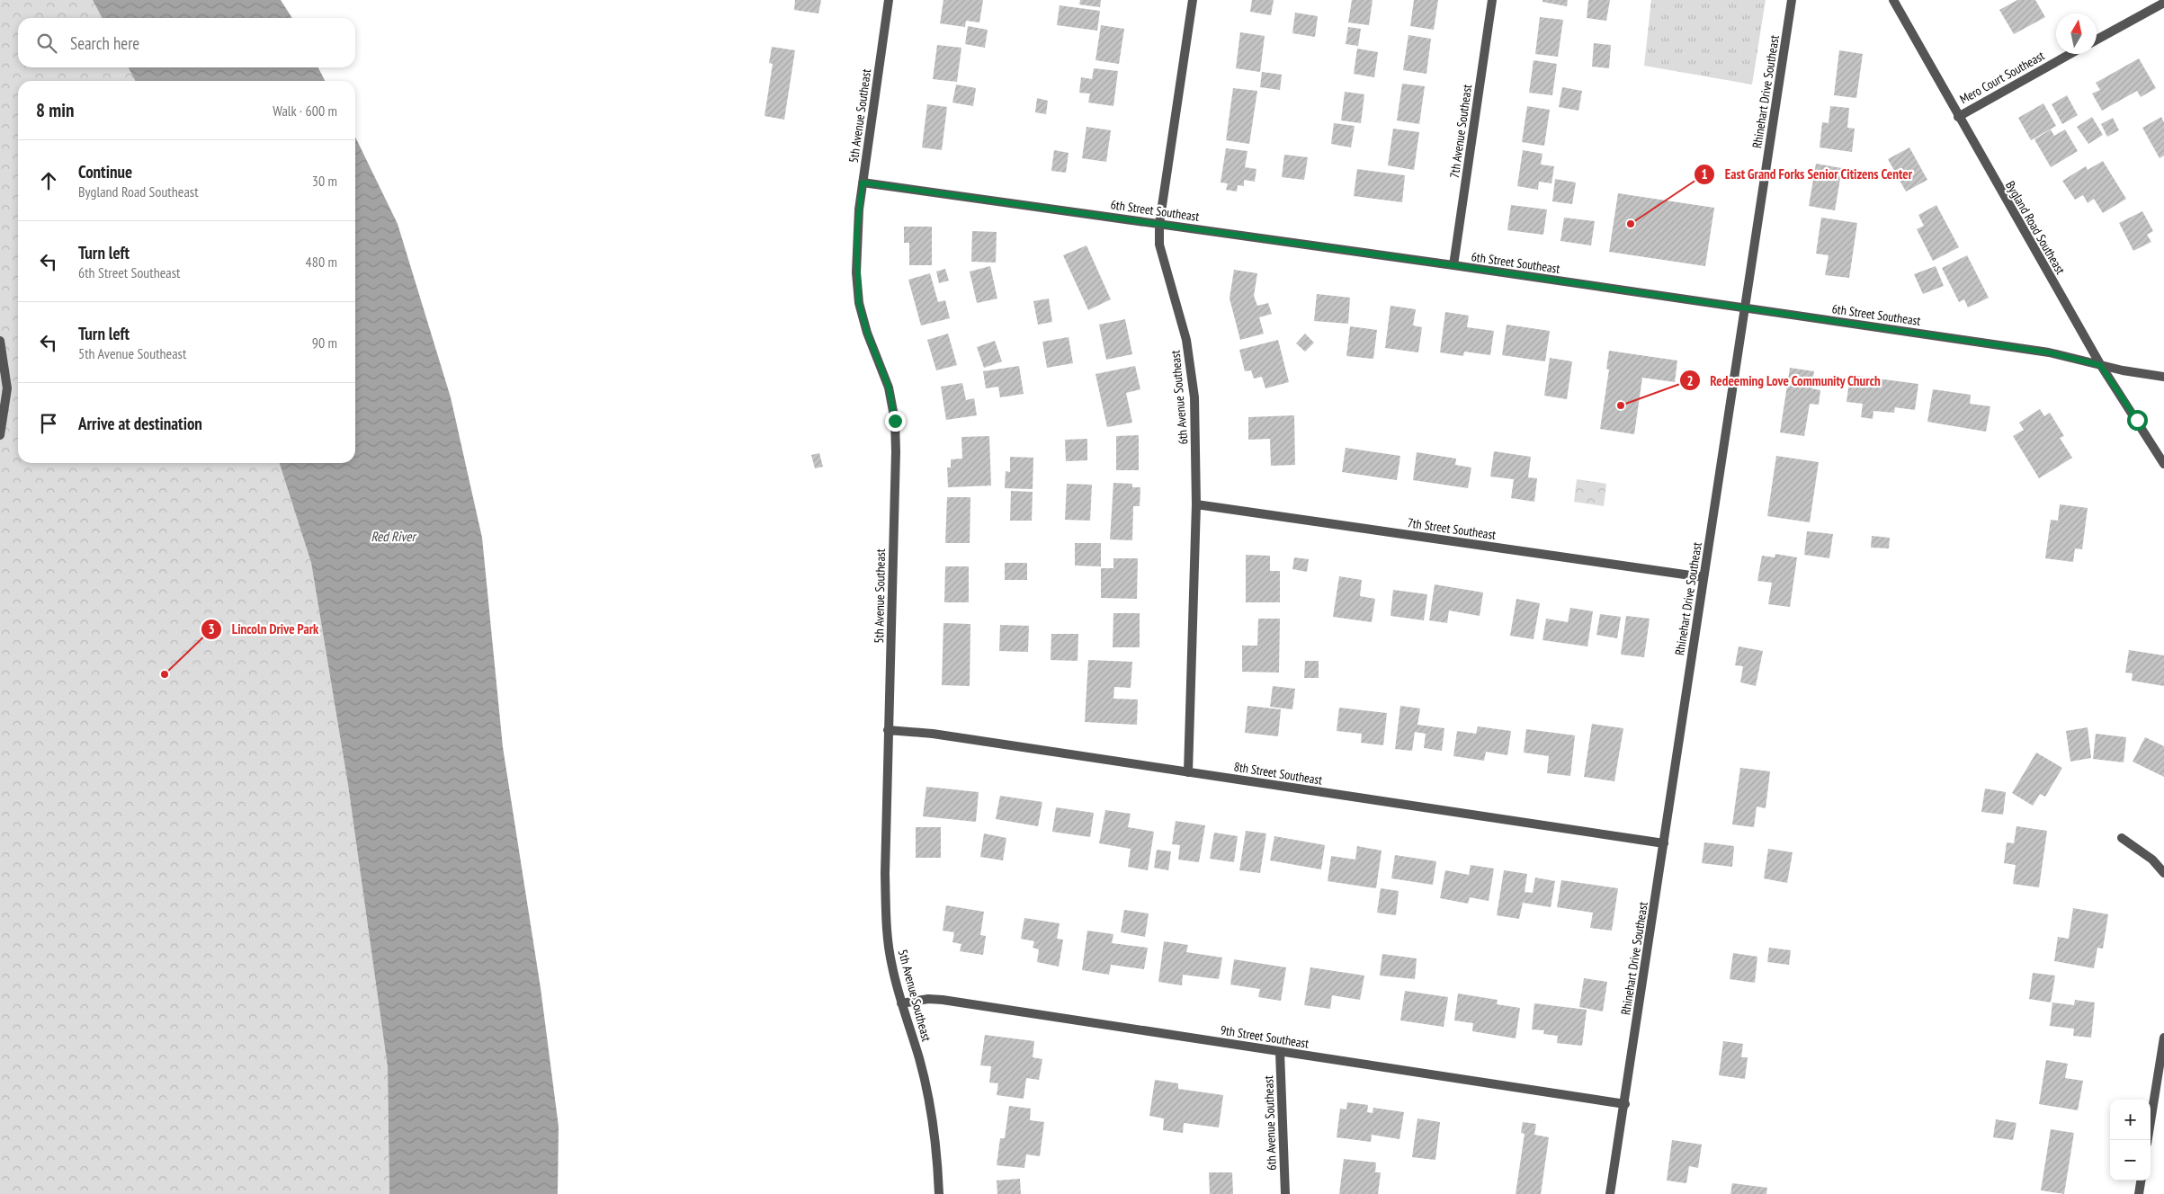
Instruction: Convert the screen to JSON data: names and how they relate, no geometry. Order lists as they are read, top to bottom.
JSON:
{
  "streets": {
    "street": [
      "Mero Court Southeast",
      "Rhinehart Drive Southeast",
      "5th Avenue Southeast",
      "7th Avenue Southeast",
      "6th Street Southeast",
      "Bygland Road Southeast",
      "6th Avenue Southeast",
      "7th Street Southeast",
      "8th Street Southeast",
      "9th Street Southeast"
    ]
  },
  "crossings": [
    ["Mero Court Southeast", "Bygland Road Southeast"],
    ["Rhinehart Drive Southeast", "6th Street Southeast"],
    ["Rhinehart Drive Southeast", "7th Street Southeast"],
    ["Rhinehart Drive Southeast", "8th Street Southeast"],
    ["Rhinehart Drive Southeast", "9th Street Southeast"],
    ["5th Avenue Southeast", "6th Street Southeast"],
    ["5th Avenue Southeast", "8th Street Southeast"],
    ["5th Avenue Southeast", "9th Street Southeast"],
    ["7th Avenue Southeast", "6th Street Southeast"],
    ["6th Street Southeast", "Bygland Road Southeast"],
    ["6th Street Southeast", "6th Avenue Southeast"],
    ["6th Avenue Southeast", "7th Street Southeast"],
    ["6th Avenue Southeast", "8th Street Southeast"],
    ["6th Avenue Southeast", "9th Street Southeast"]
  ],
  "water": ["Red River"],
  "places": ["East Grand Forks Senior Citizens Center", "Redeeming Love Community Church", "Lincoln Drive Park"],
  "north": "top",
  "page": {
    "search": "Search here",
    "heading": ["8 min", "Walk · 600 m"],
    "list": [
      ["Continue", "Bygland Road Southeast", "30 m"],
      ["Turn left", "6th Street Southeast", "480 m"],
      ["Turn left", "5th Avenue Southeast", "90 m"],
      "Arrive at destination"
    ],
    "map_buttons": ["+", "−"]
  }
}
